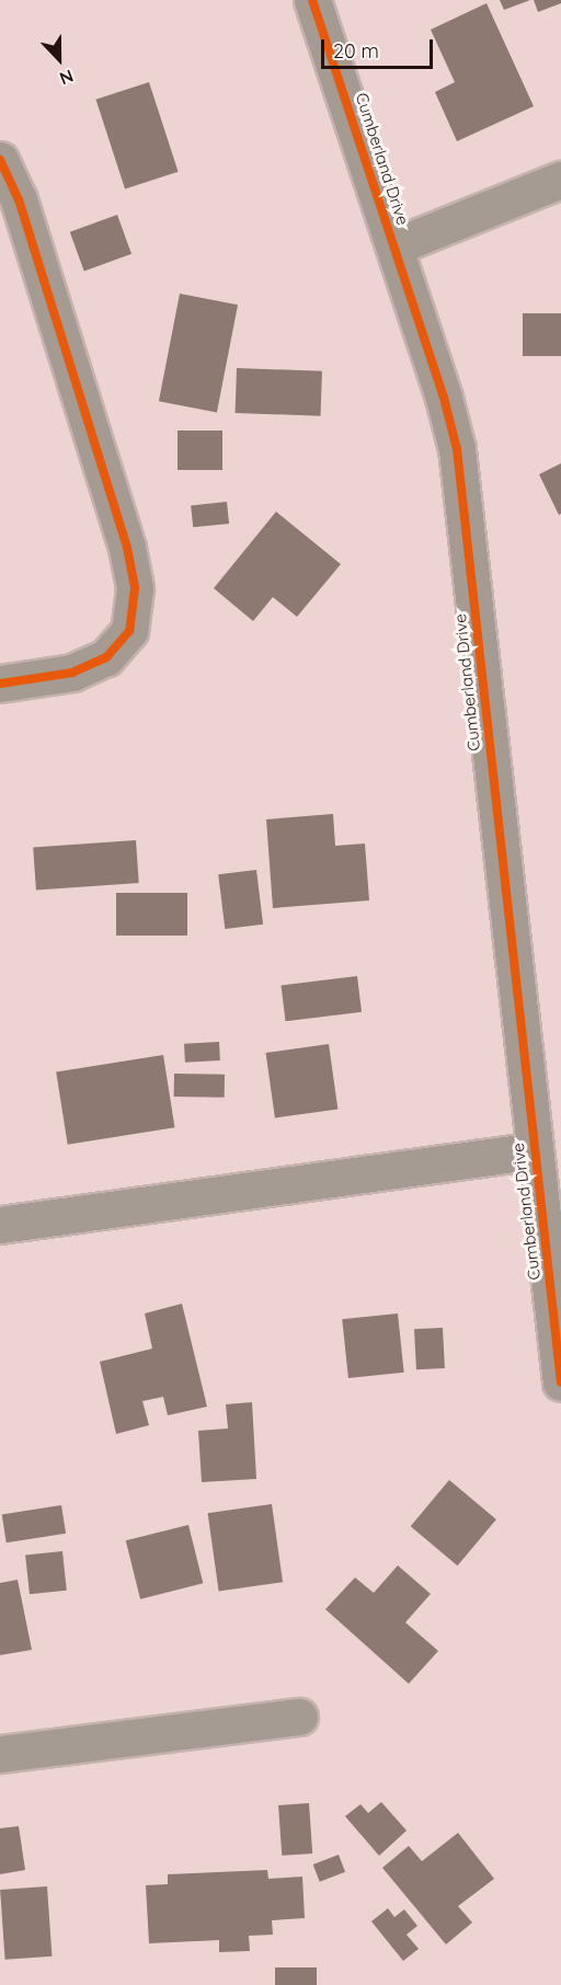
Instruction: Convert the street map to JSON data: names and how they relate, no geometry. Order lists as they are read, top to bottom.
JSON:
{
  "streets": {
    "street": ["Cumberland Drive"]
  },
  "scale_bar": "20 m",
  "north": "bottom"
}
